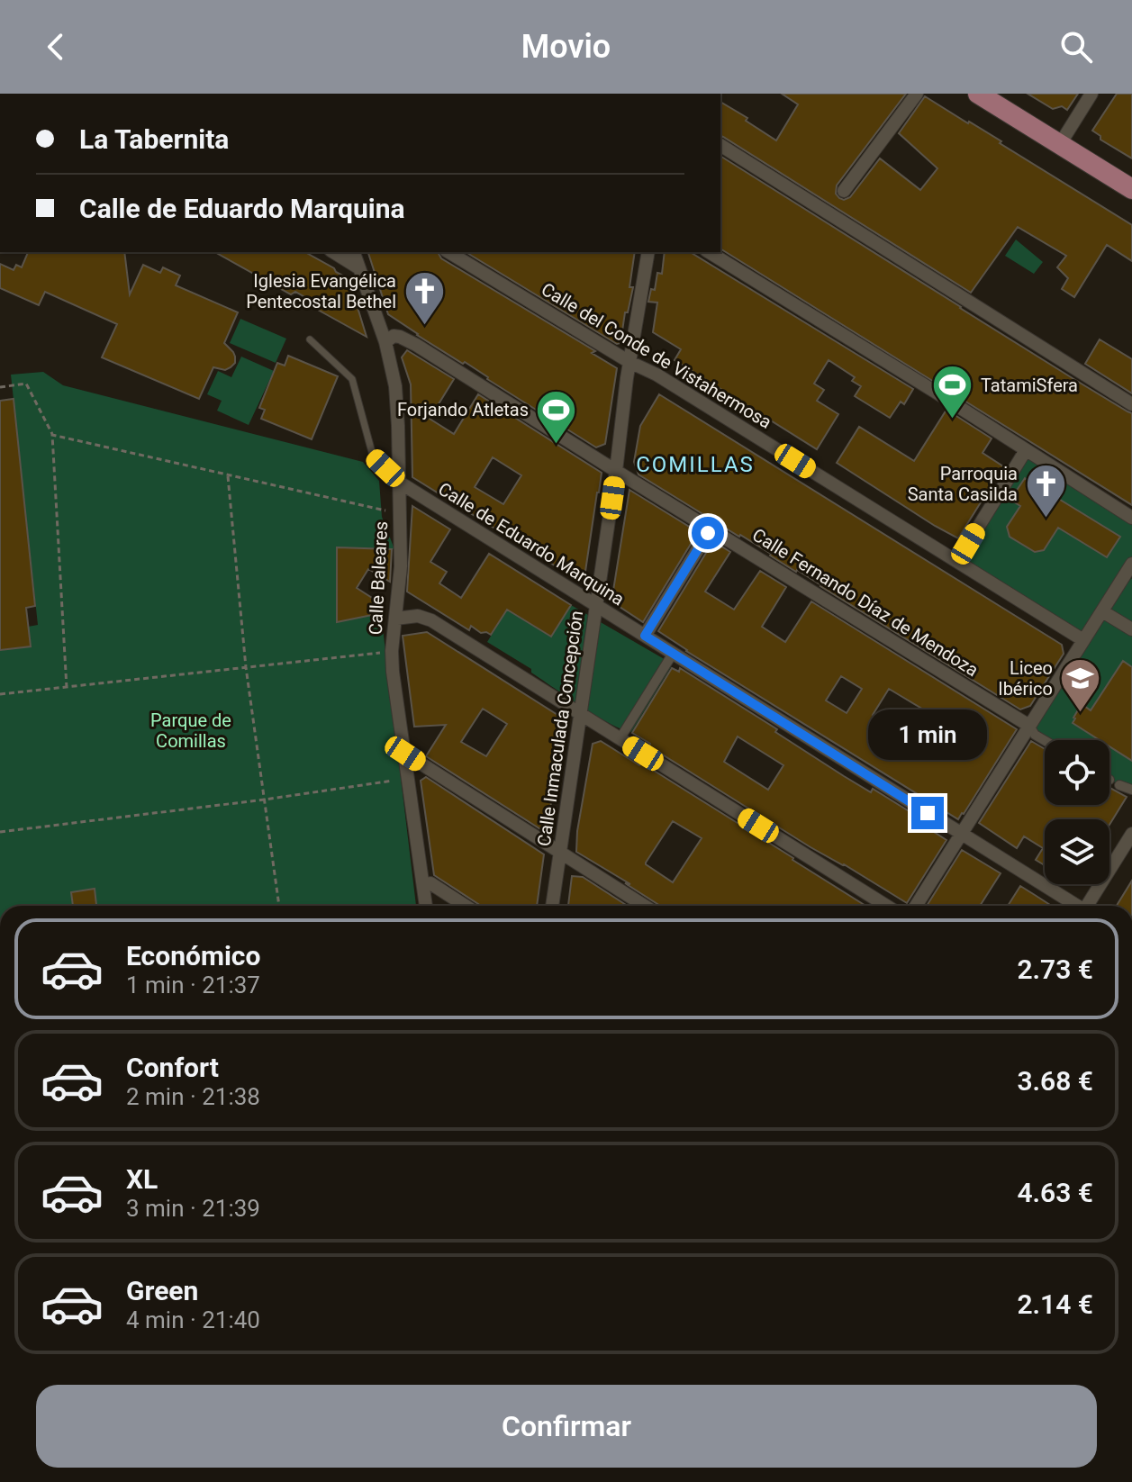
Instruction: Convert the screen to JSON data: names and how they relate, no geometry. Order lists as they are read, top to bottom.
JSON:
{
  "streets": {
    "street": [
      "Calle del Conde de Vistahermosa",
      "Calle de Eduardo Marquina",
      "Calle Baleares",
      "Calle Fernando Díaz de Mendoza",
      "Calle Inmaculada Concepción"
    ]
  },
  "crossings": [
    ["Calle del Conde de Vistahermosa", "Calle Inmaculada Concepción"],
    ["Calle de Eduardo Marquina", "Calle Baleares"],
    ["Calle de Eduardo Marquina", "Calle Inmaculada Concepción"],
    ["Calle Baleares", "Calle Fernando Díaz de Mendoza"],
    ["Calle Fernando Díaz de Mendoza", "Calle Inmaculada Concepción"]
  ],
  "districts": ["COMILLAS"],
  "parks": ["Parque de Comillas"],
  "places": {
    "church": ["Iglesia Evangélica Pentecostal Bethel", "Parroquia Santa Casilda"],
    "sports": ["TatamiSfera", "Forjando Atletas"],
    "school or university": ["Liceo Ibérico"]
  },
  "page": {
    "header": "Movio",
    "banner": ["La Tabernita", "Calle de Eduardo Marquina"],
    "bubble": "1 min",
    "list": [
      {
        "name": "Económico",
        "note": "1 min · 21:37",
        "value": "2.73 €"
      },
      {
        "name": "Confort",
        "note": "2 min · 21:38",
        "value": "3.68 €"
      },
      {
        "name": "XL",
        "note": "3 min · 21:39",
        "value": "4.63 €"
      },
      {
        "name": "Green",
        "note": "4 min · 21:40",
        "value": "2.14 €"
      }
    ],
    "buttons": "Confirmar"
  }
}
